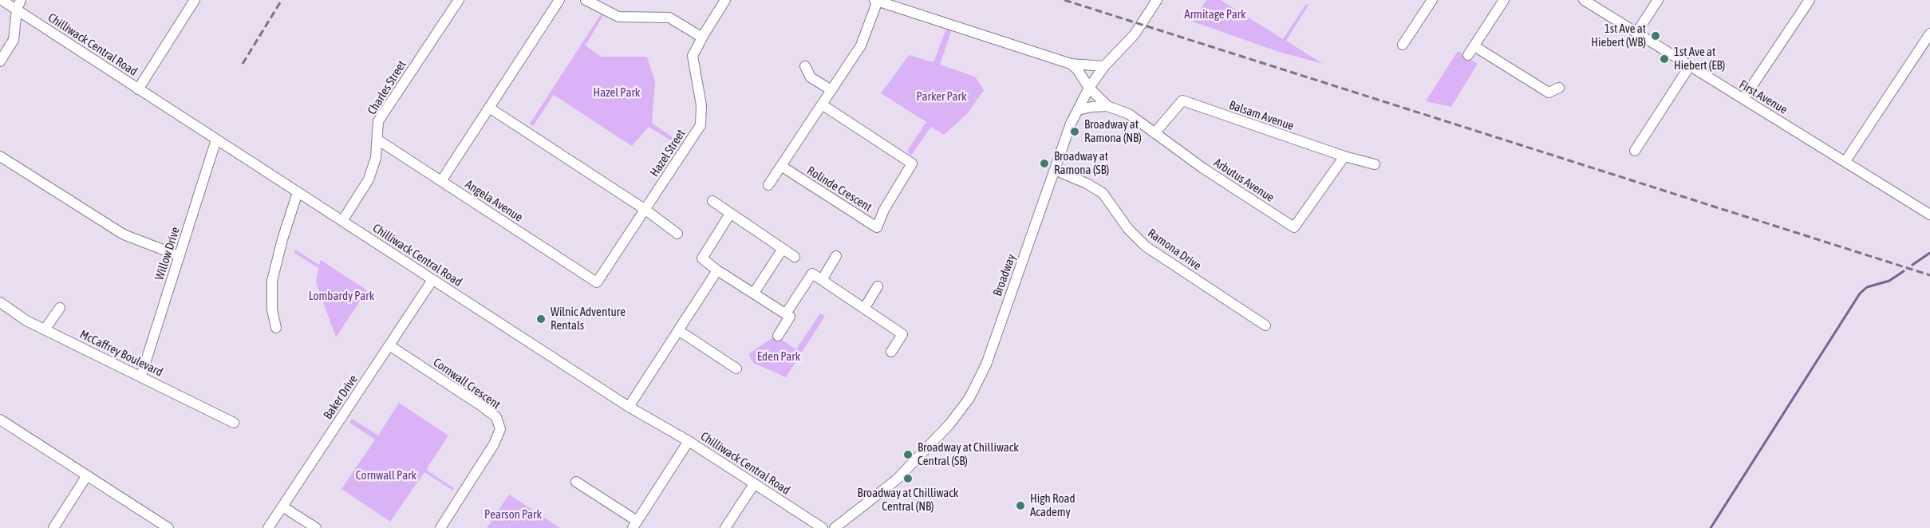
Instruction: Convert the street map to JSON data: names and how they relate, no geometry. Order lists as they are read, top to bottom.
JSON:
{
  "streets": {
    "street": [
      "Chilliwack Central Road",
      "Charles Street",
      "First Avenue",
      "Balsam Avenue",
      "Hazel Street",
      "Arbutus Avenue",
      "Rolinde Crescent",
      "Angela Avenue",
      "Ramona Drive",
      "Willow Drive",
      "Broadway",
      "McCaffrey Boulevard",
      "Cornwall Crescent",
      "Baker Drive"
    ]
  },
  "crossings": [
    ["Chilliwack Central Road", "Charles Street"],
    ["Chilliwack Central Road", "Willow Drive"],
    ["Chilliwack Central Road", "Baker Drive"],
    ["Charles Street", "Angela Avenue"],
    ["Balsam Avenue", "Arbutus Avenue"],
    ["Hazel Street", "Angela Avenue"],
    ["Arbutus Avenue", "Broadway"],
    ["Ramona Drive", "Broadway"],
    ["Willow Drive", "McCaffrey Boulevard"],
    ["Cornwall Crescent", "Baker Drive"]
  ],
  "parks": [
    "Armitage Park",
    "Hazel Park",
    "Parker Park",
    "Lombardy Park",
    "Eden Park",
    "Cornwall Park",
    "Pearson Park"
  ],
  "places": [
    "1st Ave at Hiebert (WB)",
    "1st Ave at Hiebert (EB)",
    "Broadway at Ramona (NB)",
    "Broadway at Ramona (SB)",
    "Wilnic Adventure Rentals",
    "Broadway at Chilliwack Central (SB)",
    "Broadway at Chilliwack Central (NB)",
    "High Road Academy"
  ]
}
